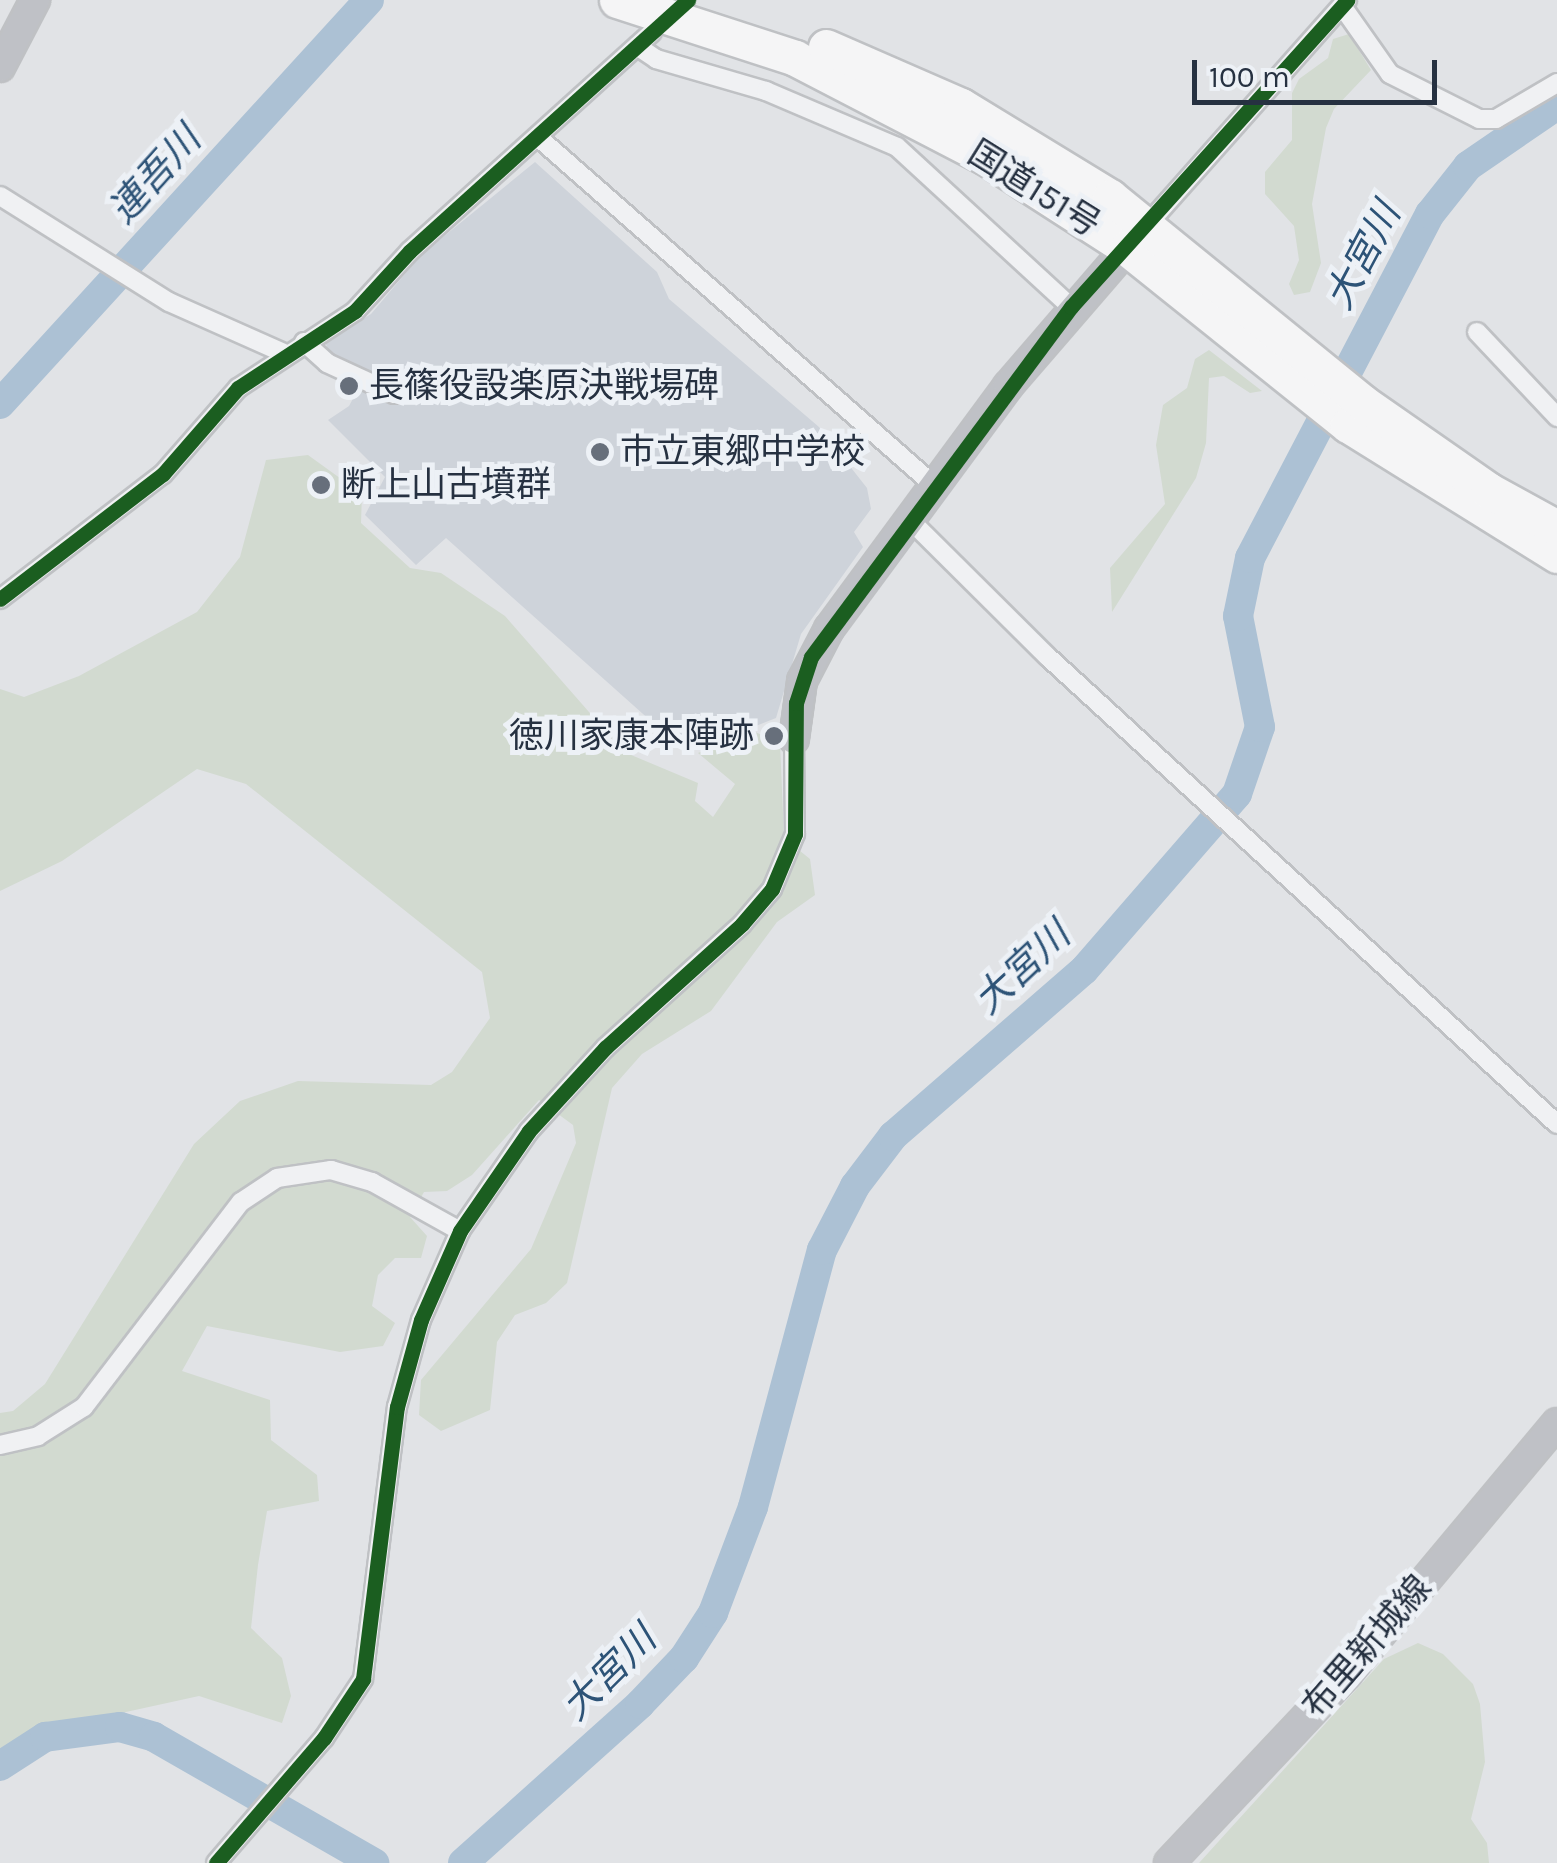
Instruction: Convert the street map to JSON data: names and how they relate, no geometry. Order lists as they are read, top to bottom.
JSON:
{
  "streets": {
    "highway": ["国道151号"],
    "street": ["布里新城線"]
  },
  "water": ["連吾川", "大宮川"],
  "places": [
    "長篠役設楽原決戦場碑",
    "市立東郷中学校",
    "断上山古墳群",
    "徳川家康本陣跡"
  ],
  "scale_bar": "100 m"
}
